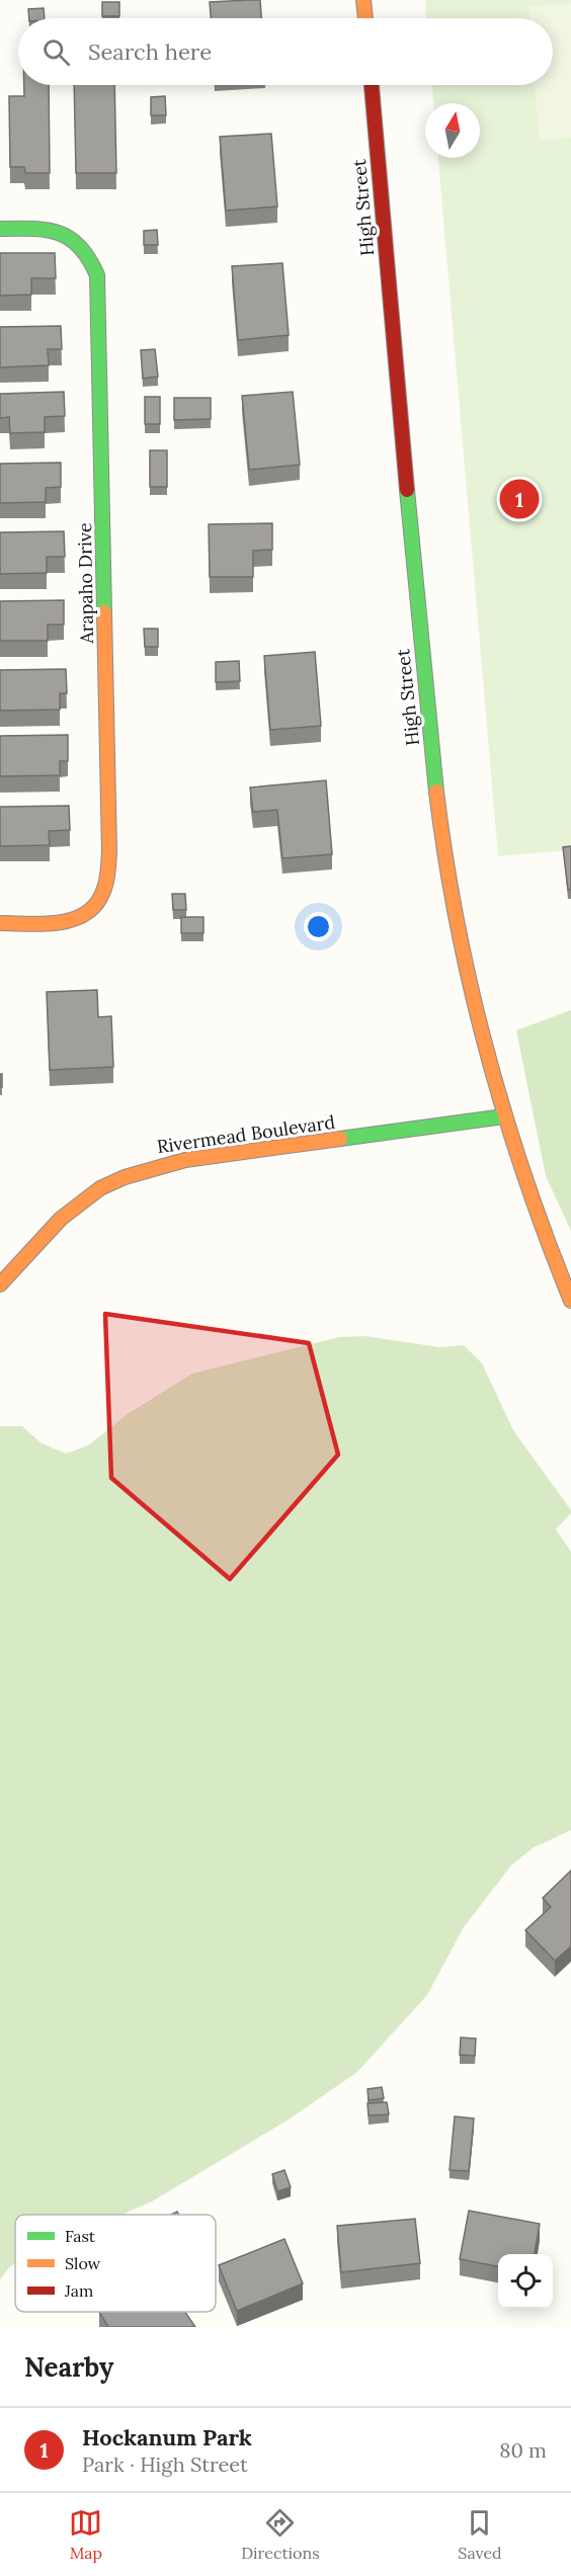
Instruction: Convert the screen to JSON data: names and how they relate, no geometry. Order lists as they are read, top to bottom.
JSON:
{
  "streets": {
    "street": ["High Street", "Arapaho Drive", "Rivermead Boulevard"]
  },
  "crossings": [
    ["High Street", "Rivermead Boulevard"]
  ],
  "legend": ["Fast", "Slow", "Jam"],
  "north": "top",
  "page": {
    "search": "Search here",
    "pins": "1",
    "heading": "Nearby",
    "list": [
      {
        "mark": "1",
        "name": "Hockanum Park",
        "note": "Park · High Street",
        "value": "80 m"
      }
    ],
    "nav": ["Map", "Directions", "Saved"]
  }
}
